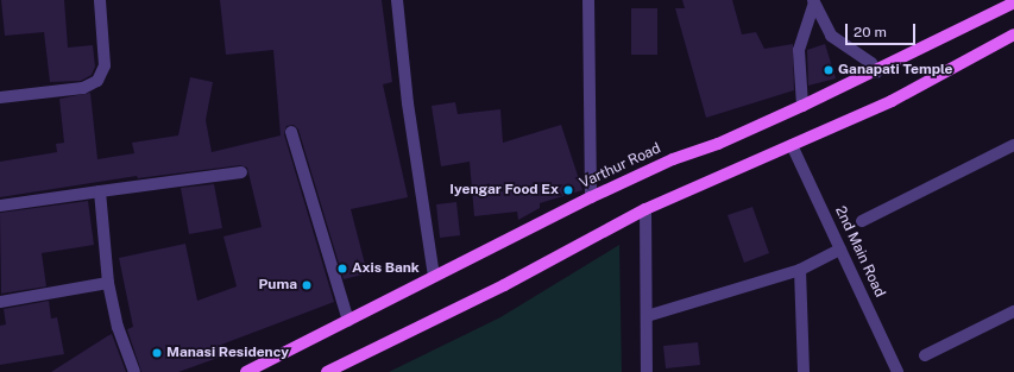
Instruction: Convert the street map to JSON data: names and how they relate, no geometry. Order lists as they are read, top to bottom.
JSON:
{
  "streets": {
    "main road": ["Varthur Road"],
    "street": ["2nd Main Road"]
  },
  "places": [
    "Ganapati Temple",
    "Iyengar Food Ex",
    "Axis Bank",
    "Puma",
    "Manasi Residency"
  ],
  "scale_bar": "20 m"
}
